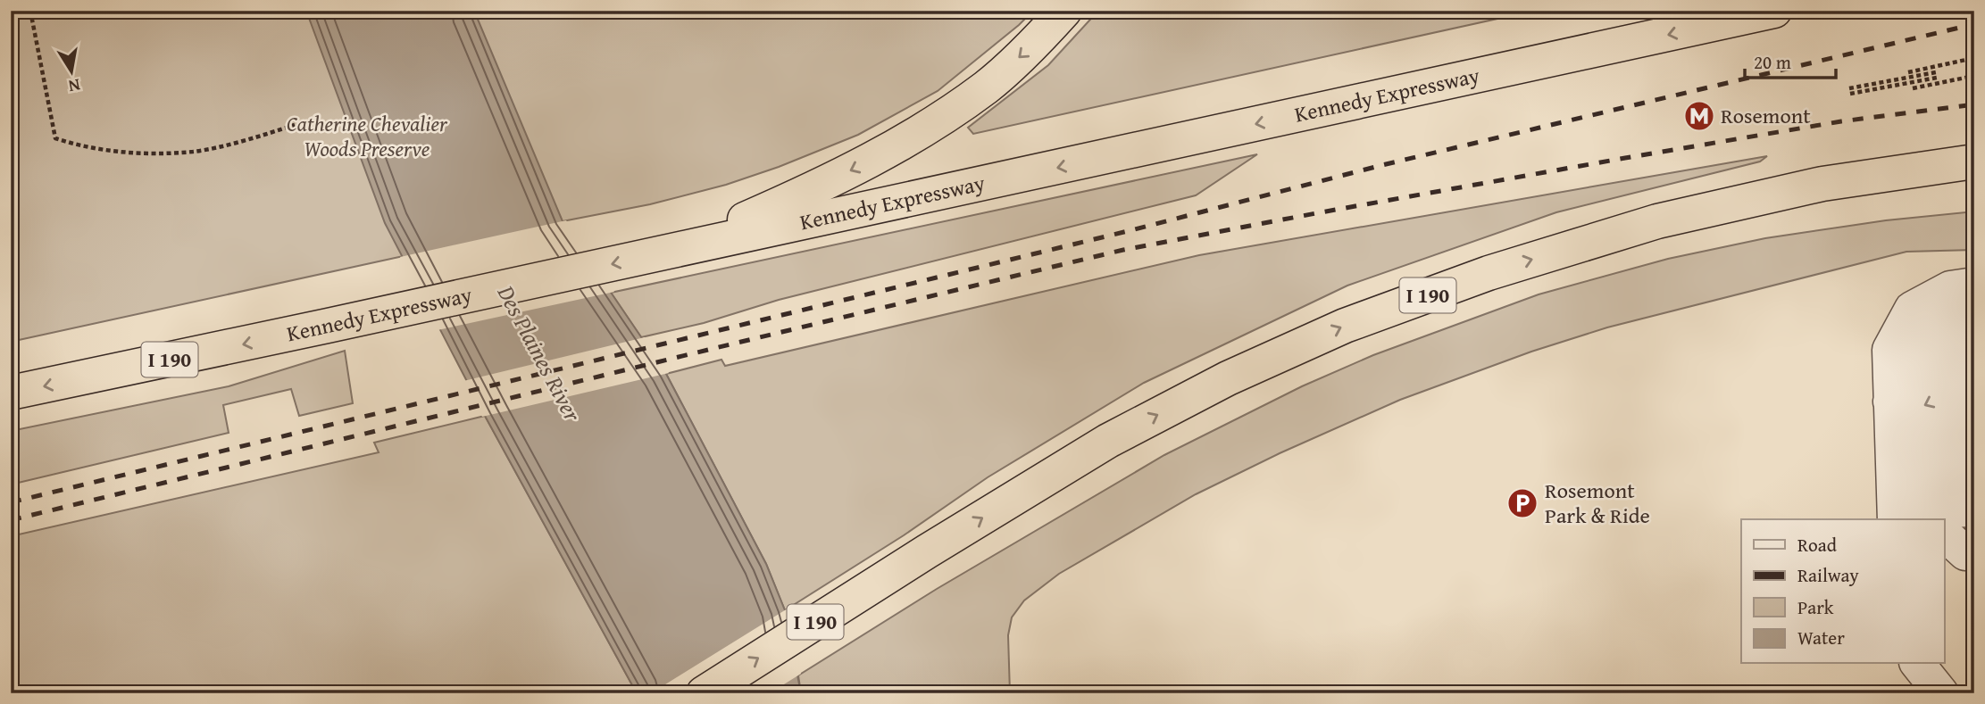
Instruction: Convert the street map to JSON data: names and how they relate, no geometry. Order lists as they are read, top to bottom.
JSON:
{
  "streets": {
    "highway": ["Kennedy Expressway", "I 190"]
  },
  "water": ["Des Plaines River"],
  "parks": ["Catherine Chevalier Woods Preserve"],
  "places": {
    "metro station": ["Rosemont"],
    "parking": ["Rosemont Park & Ride"]
  },
  "legend": [
    "Road",
    "Railway",
    "Park",
    "Water"
  ],
  "scale_bar": "20 m",
  "north": "bottom"
}
